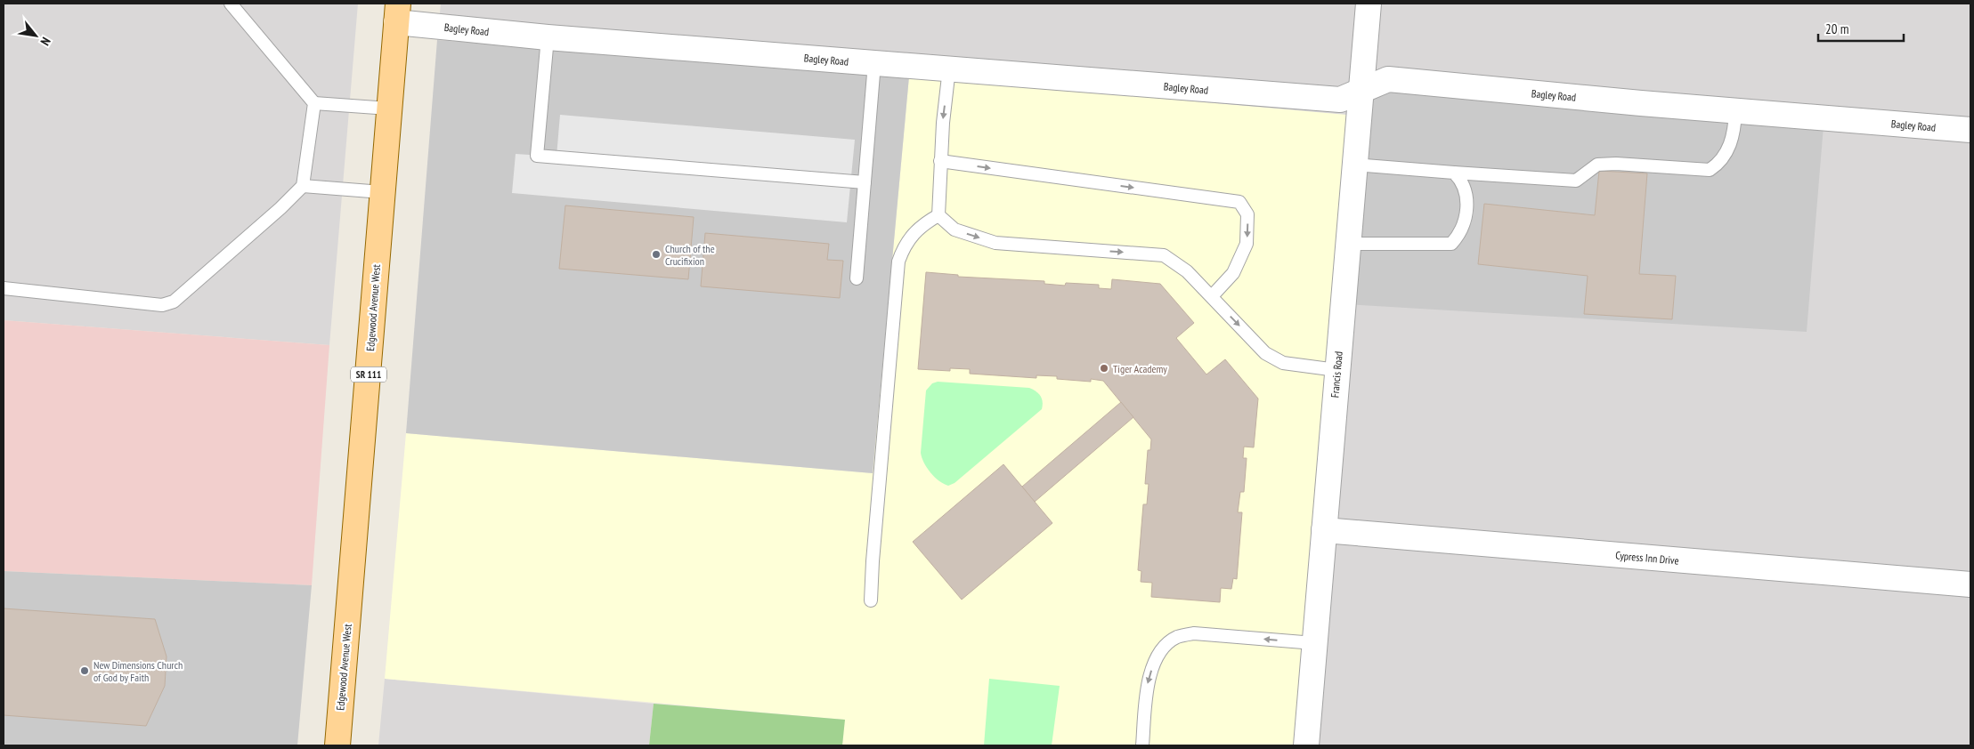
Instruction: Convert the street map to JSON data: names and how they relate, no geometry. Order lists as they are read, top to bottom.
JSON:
{
  "streets": {
    "main road": ["Edgewood Avenue West", "SR 111"],
    "street": ["Bagley Road", "Francis Road", "Cypress Inn Drive"]
  },
  "crossings": [
    ["Bagley Road", "Edgewood Avenue West"],
    ["Bagley Road", "Francis Road"],
    ["Francis Road", "Cypress Inn Drive"]
  ],
  "places": ["Church of the Crucifixion", "Tiger Academy", "New Dimensions Church of God by Faith"],
  "scale_bar": "20 m",
  "north": "bottom right"
}
